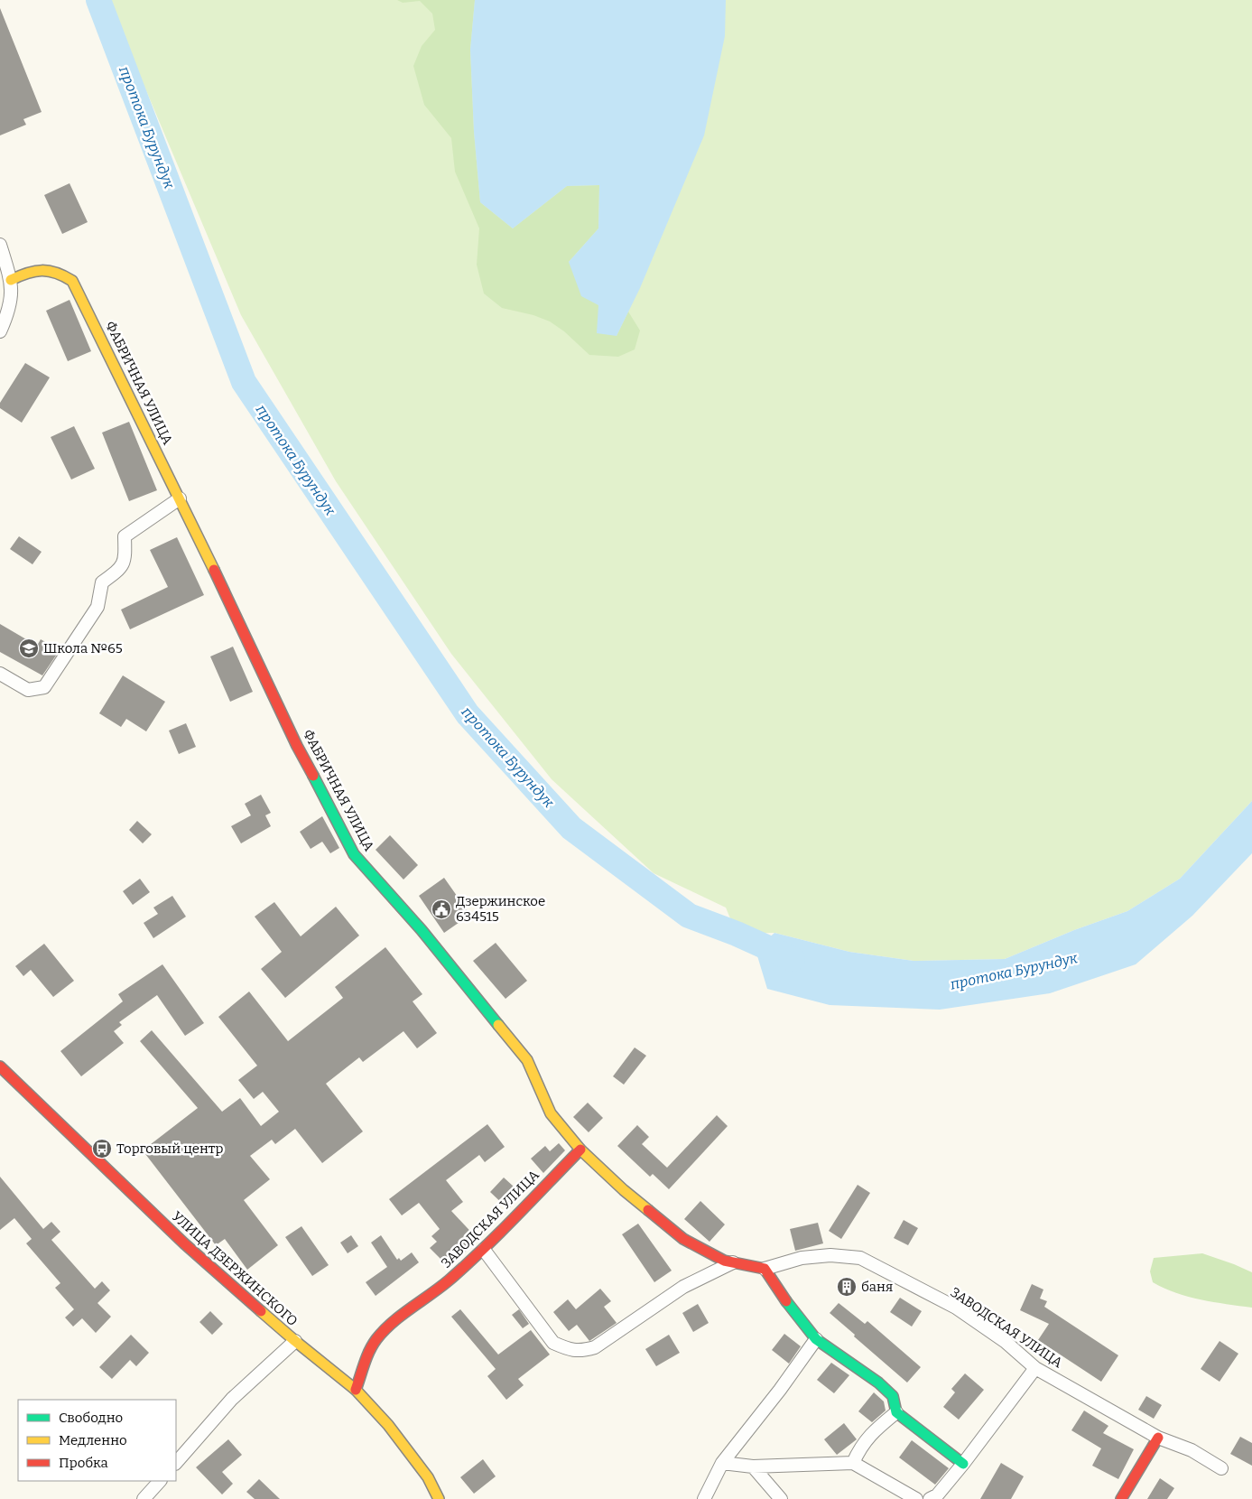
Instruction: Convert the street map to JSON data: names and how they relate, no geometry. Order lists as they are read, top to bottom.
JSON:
{
  "streets": {
    "street": ["ФАБРИЧНАЯ УЛИЦА", "ЗАВОДСКАЯ УЛИЦА", "УЛИЦА ДЗЕРЖИНСКОГО"]
  },
  "crossings": [
    ["ФАБРИЧНАЯ УЛИЦА", "ЗАВОДСКАЯ УЛИЦА"],
    ["ЗАВОДСКАЯ УЛИЦА", "УЛИЦА ДЗЕРЖИНСКОГО"]
  ],
  "water": ["протока Бурундук"],
  "places": {
    "school or university": ["Школа №65"],
    "public building": ["Дзержинское 634515"],
    "bus stop": ["Торговый центр"],
    "building": ["баня"]
  },
  "legend": ["Свободно", "Медленно", "Пробка"]
}
